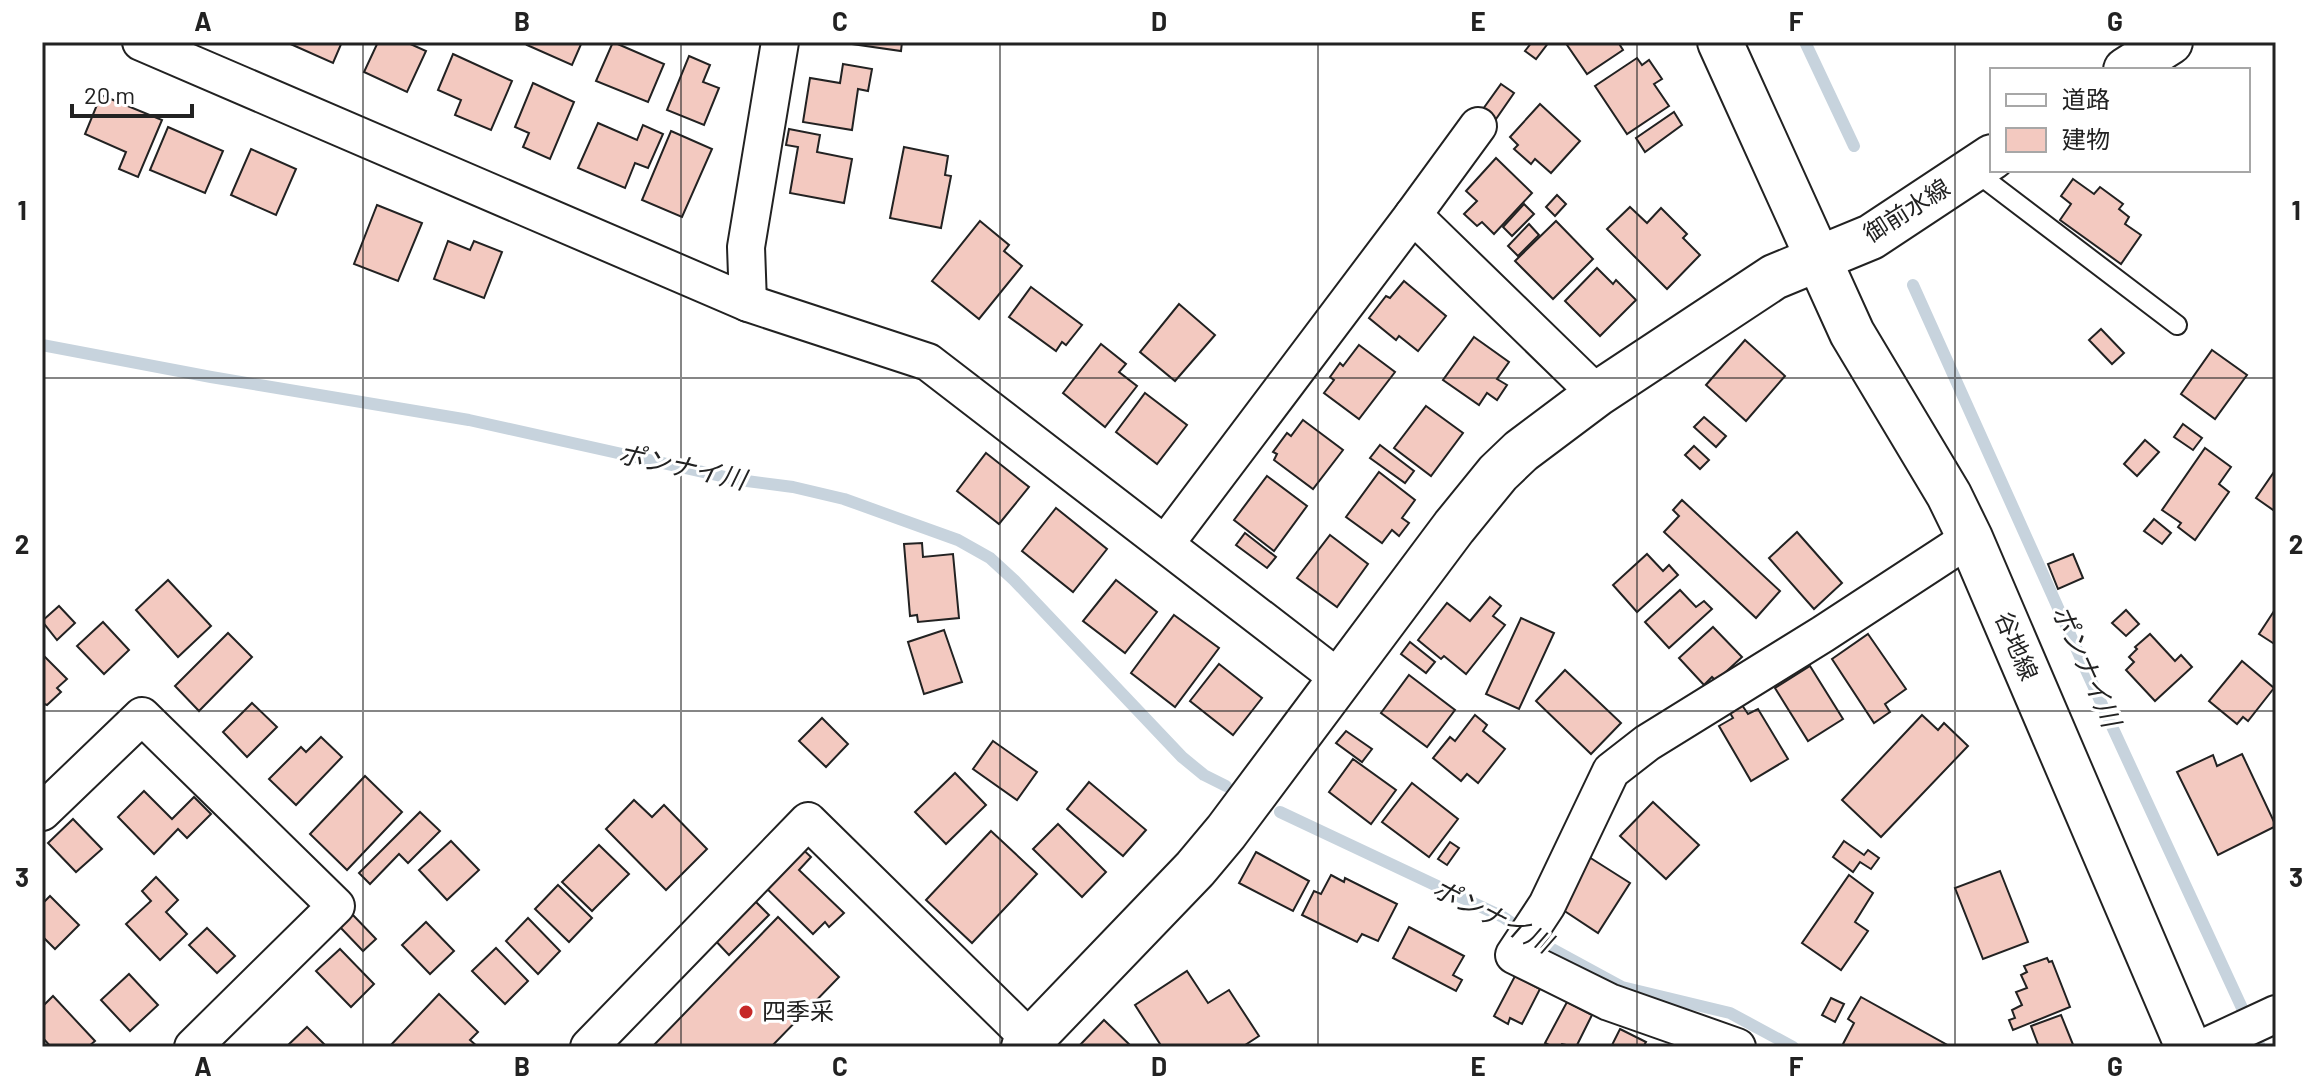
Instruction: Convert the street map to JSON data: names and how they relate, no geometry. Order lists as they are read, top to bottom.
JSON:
{
  "streets": {
    "street": ["御前水線", "谷地線"]
  },
  "crossings": [
    ["御前水線", "谷地線"]
  ],
  "water": ["ポンナイ川"],
  "places": ["四季采"],
  "legend": ["道路", "建物"],
  "scale_bar": "20 m",
  "grid": {
    "columns": [
      "A",
      "B",
      "C",
      "D",
      "E",
      "F",
      "G"
    ],
    "rows": ["1", "2", "3"]
  }
}
